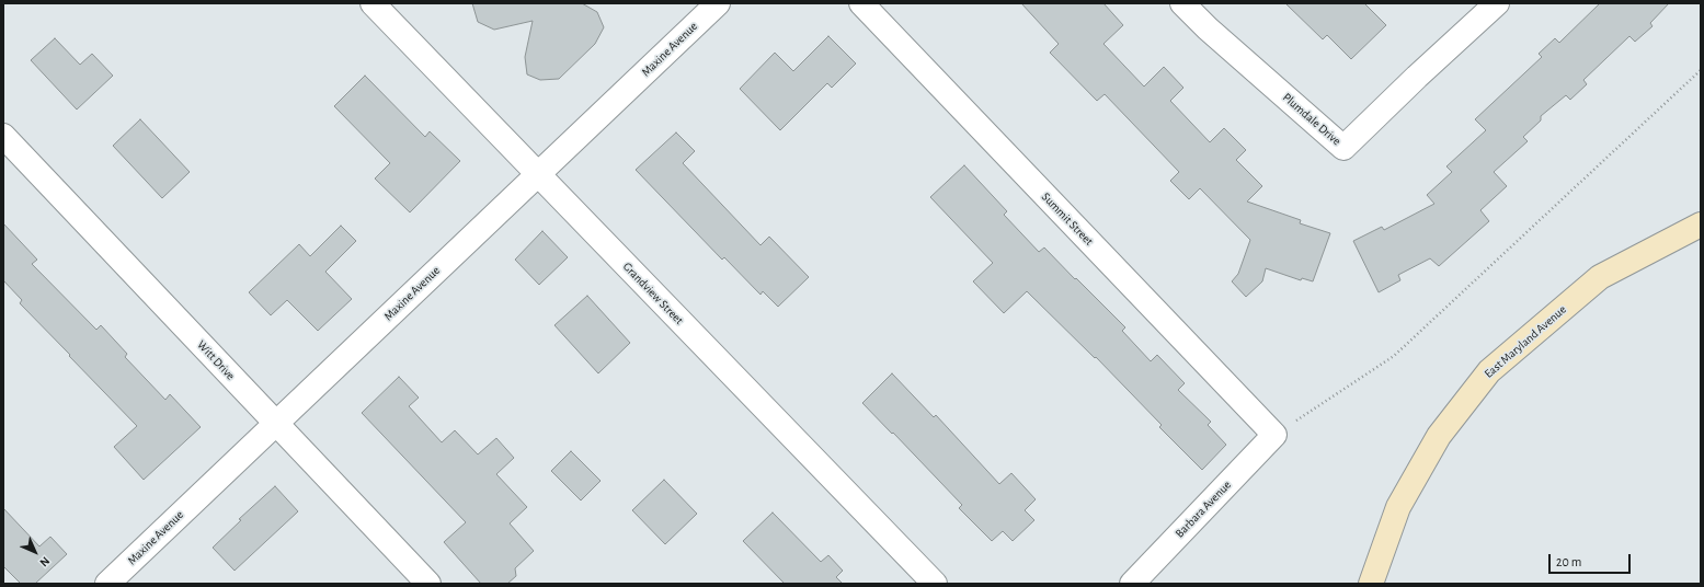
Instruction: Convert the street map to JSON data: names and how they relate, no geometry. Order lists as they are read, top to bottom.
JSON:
{
  "streets": {
    "street": [
      "Maxine Avenue",
      "Plumdale Drive",
      "Summit Street",
      "Grandview Street",
      "East Maryland Avenue",
      "Witt Drive",
      "Barbara Avenue"
    ]
  },
  "crossings": [
    ["Maxine Avenue", "Grandview Street"],
    ["Maxine Avenue", "Witt Drive"],
    ["Summit Street", "Barbara Avenue"]
  ],
  "scale_bar": "20 m",
  "north": "bottom right"
}
